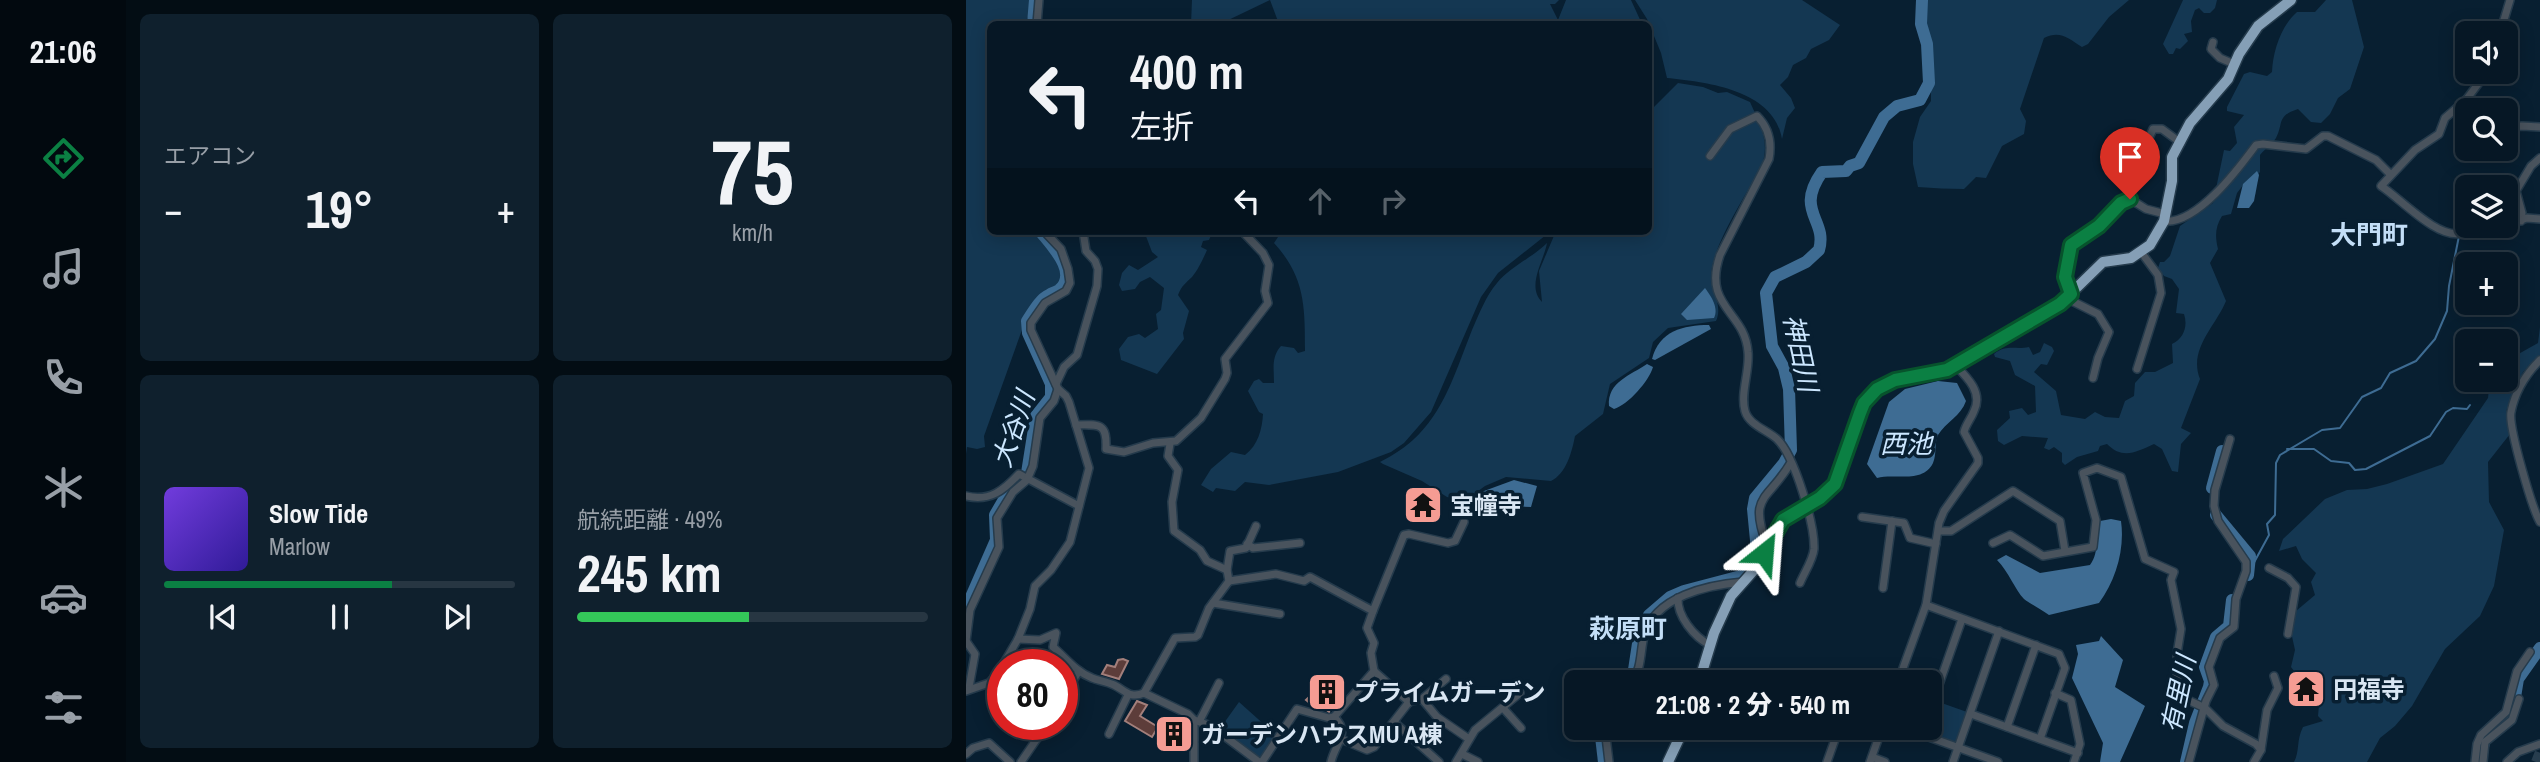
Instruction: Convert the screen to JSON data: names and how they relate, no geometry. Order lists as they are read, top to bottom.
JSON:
{
  "districts": ["大門町", "萩原町"],
  "water": [
    "神田川",
    "大谷川",
    "西池",
    "有里川"
  ],
  "places": {
    "temple": ["宝幢寺", "円福寺"],
    "building": ["プライムガーデン", "ガーデンハウスMU A棟"]
  },
  "page": {
    "tabs": "21:06",
    "tile": [
      "エアコン",
      ["75", "km/h"],
      ["航続距離 · 49%", "245 km"]
    ],
    "map_buttons": ["+", "−"],
    "turn": ["400 m", "左折"],
    "heat": ["−", "19°", "+"],
    "song": ["Slow Tide", "Marlow"],
    "limit": "80",
    "trip": "21:08 · 2 分 · 540 m"
  }
}
